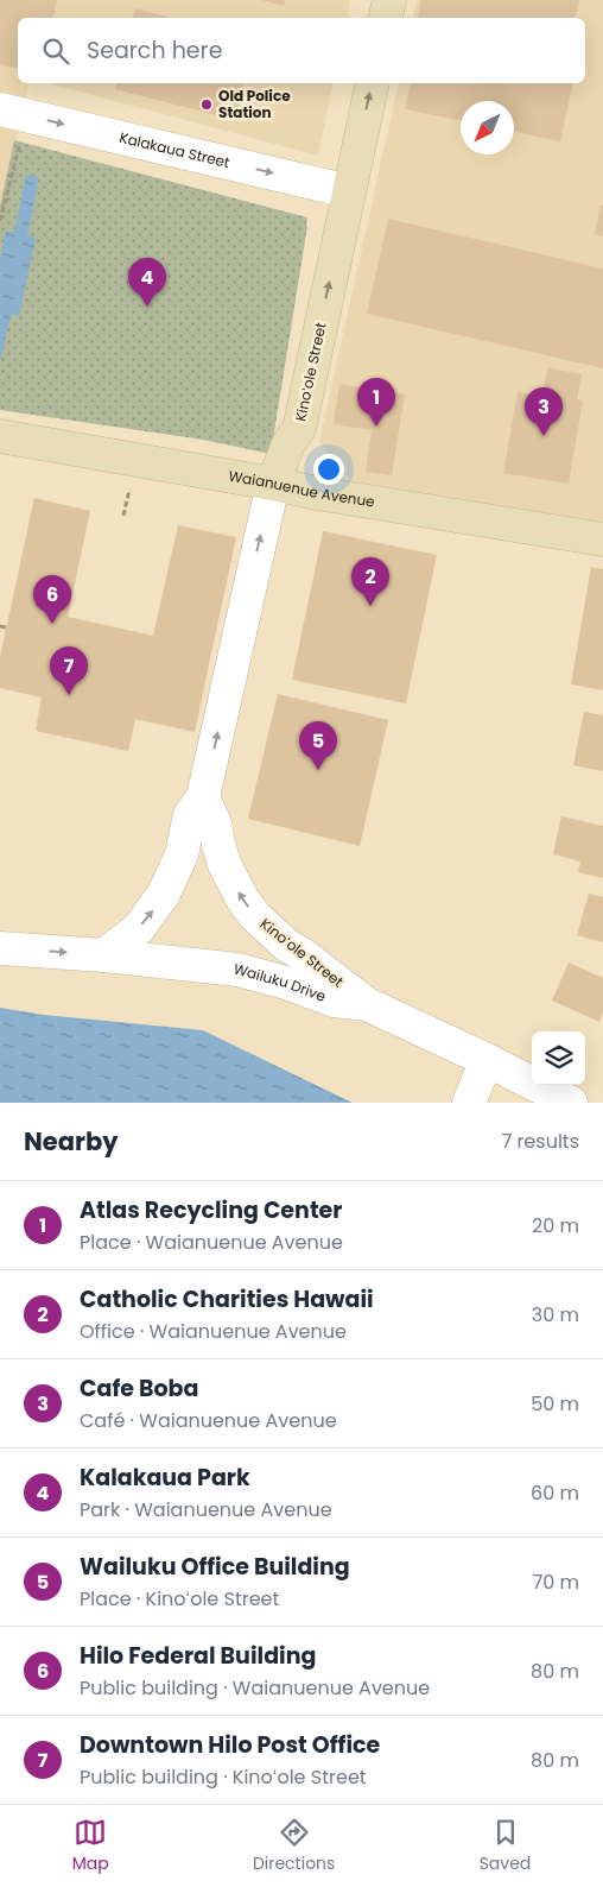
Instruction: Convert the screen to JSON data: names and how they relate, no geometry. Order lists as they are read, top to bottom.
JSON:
{
  "streets": {
    "main road": ["Kinoʻole Street", "Waianuenue Avenue"],
    "street": ["Kalakaua Street", "Wailuku Drive"]
  },
  "crossings": [
    ["Kalakaua Street", "Kinoʻole Street"],
    ["Kinoʻole Street", "Waianuenue Avenue"],
    ["Kinoʻole Street", "Wailuku Drive"]
  ],
  "one_way": ["Kalakaua Street", "Kinoʻole Street"],
  "places": ["Old Police Station"],
  "north": "bottom left",
  "page": {
    "search": "Search here",
    "pins": [
      "4",
      "1",
      "3",
      "2",
      "6",
      "7",
      "5"
    ],
    "heading": ["Nearby", "7 results"],
    "list": [
      {
        "mark": "1",
        "name": "Atlas Recycling Center",
        "note": "Place · Waianuenue Avenue",
        "value": "20 m"
      },
      {
        "mark": "2",
        "name": "Catholic Charities Hawaii",
        "note": "Office · Waianuenue Avenue",
        "value": "30 m"
      },
      {
        "mark": "3",
        "name": "Cafe Boba",
        "note": "Café · Waianuenue Avenue",
        "value": "50 m"
      },
      {
        "mark": "4",
        "name": "Kalakaua Park",
        "note": "Park · Waianuenue Avenue",
        "value": "60 m"
      },
      {
        "mark": "5",
        "name": "Wailuku Office Building",
        "note": "Place · Kinoʻole Street",
        "value": "70 m"
      },
      {
        "mark": "6",
        "name": "Hilo Federal Building",
        "note": "Public building · Waianuenue Avenue",
        "value": "80 m"
      },
      {
        "mark": "7",
        "name": "Downtown Hilo Post Office",
        "note": "Public building · Kinoʻole Street",
        "value": "80 m"
      }
    ],
    "nav": ["Map", "Directions", "Saved"]
  }
}
